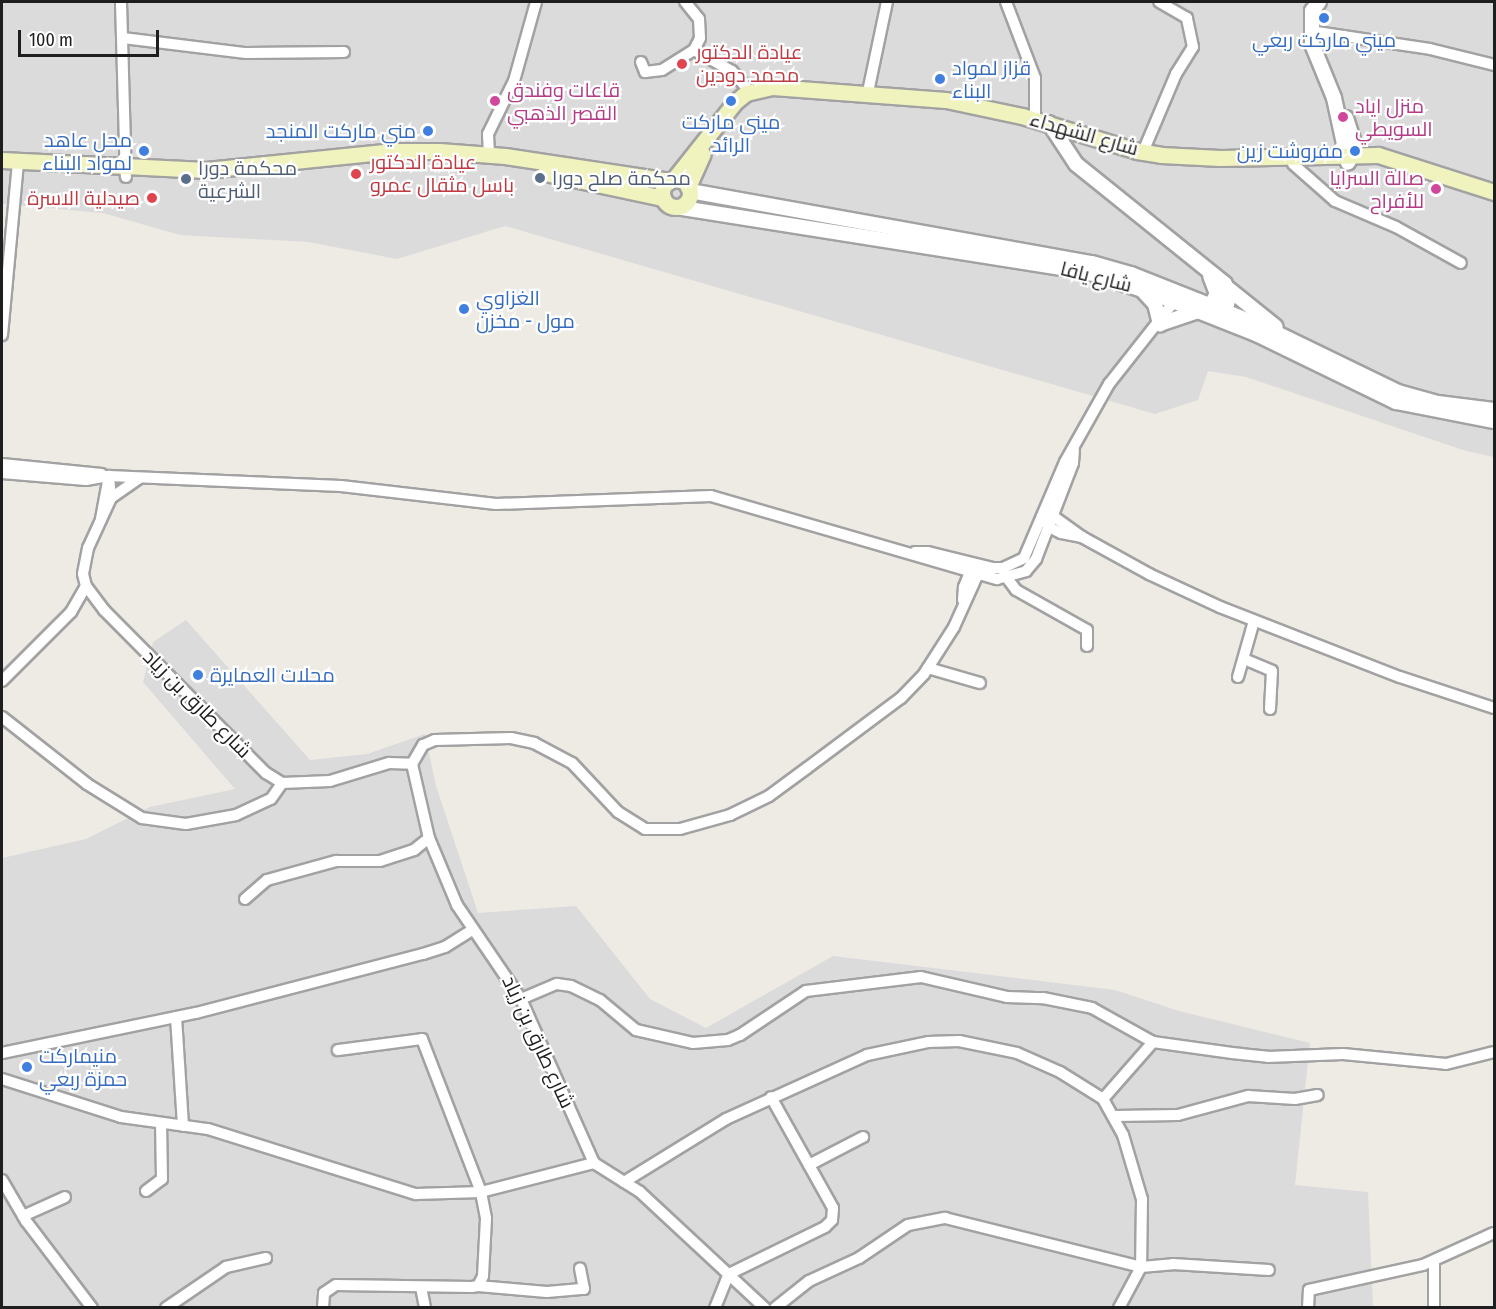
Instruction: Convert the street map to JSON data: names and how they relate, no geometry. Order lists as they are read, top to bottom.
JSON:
{
  "streets": {
    "main road": ["شارع الشهداء"],
    "street": ["شارع يافا", "شارع طارق بن زياد"]
  },
  "crossings": [
    ["شارع الشهداء", "شارع يافا"]
  ],
  "places": [
    "ميني ماركت ربعي",
    "عيادة الدكتور محمد دودين",
    "قزاز لمواد البناء",
    "قاعات وفندق القصر الذهبي",
    "ميني ماركت الرائد",
    "منزل اياد السويطي",
    "مني ماركت المنجد",
    "محل عاهد لمواد البناء",
    "مفروشت زين",
    "عيادة الدكتور باسل مثقال عمرو",
    "محكمة صلح دورا",
    "محكمة دورا الشرعية",
    "صالة السرايا للأفراح",
    "صيدلية الاسرة",
    "الغزاوي مول - مخزن",
    "محلات العمايرة",
    "منيماركت حمزة ربعي"
  ],
  "scale_bar": "100 m"
}
